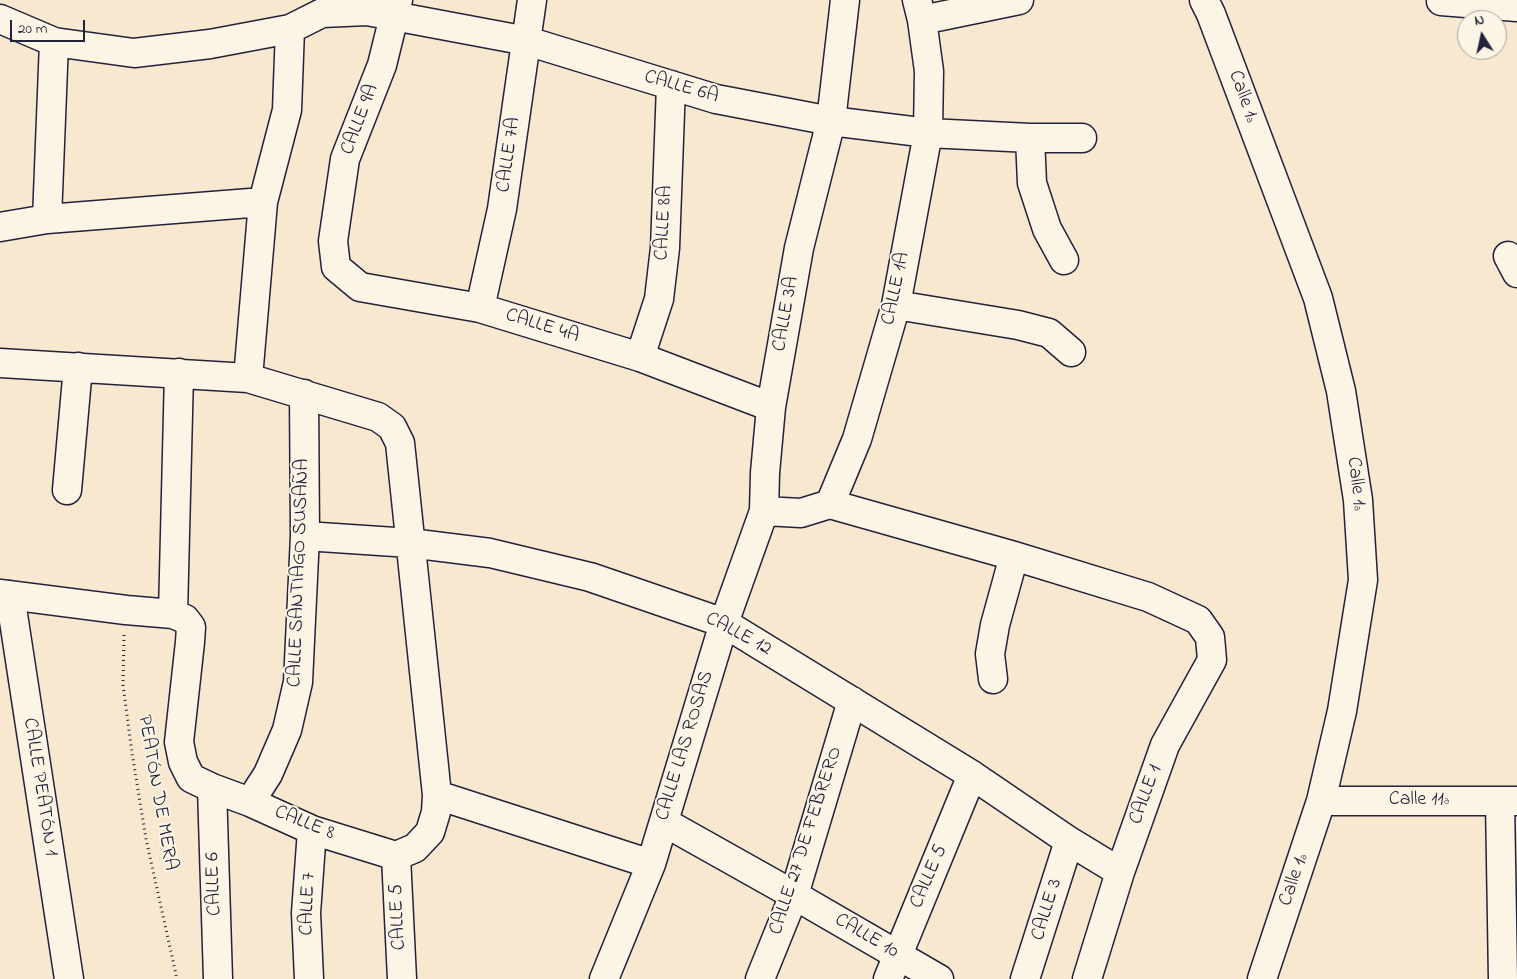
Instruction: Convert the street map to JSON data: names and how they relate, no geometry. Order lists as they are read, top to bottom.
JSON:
{
  "streets": {
    "street": [
      "CALLE 6A",
      "Calle 1ª",
      "CALLE 9A",
      "CALLE 7A",
      "CALLE 8A",
      "CALLE 1A",
      "CALLE 3A",
      "CALLE 4A",
      "CALLE SANTIAGO SUSAÑA",
      "CALLE 12",
      "CALLE LAS ROSAS",
      "CALLE PEATÓN 1",
      "CALLE 1",
      "Calle 11ª",
      "CALLE 8",
      "CALLE 27 DE FEBRERO",
      "CALLE 5",
      "CALLE 6",
      "CALLE 7",
      "CALLE 3",
      "CALLE 10"
    ],
    "path": ["PEATÓN DE MERA"]
  },
  "crossings": [
    ["CALLE 6A", "CALLE 9A"],
    ["CALLE 6A", "CALLE 7A"],
    ["CALLE 6A", "CALLE 8A"],
    ["CALLE 6A", "CALLE 1A"],
    ["CALLE 6A", "CALLE 3A"],
    ["Calle 1ª", "Calle 11ª"],
    ["CALLE 9A", "CALLE 4A"],
    ["CALLE 7A", "CALLE 4A"],
    ["CALLE 8A", "CALLE 4A"],
    ["CALLE 3A", "CALLE 4A"],
    ["CALLE 3A", "CALLE LAS ROSAS"],
    ["CALLE SANTIAGO SUSAÑA", "CALLE 12"],
    ["CALLE SANTIAGO SUSAÑA", "CALLE 8"],
    ["CALLE 12", "CALLE LAS ROSAS"],
    ["CALLE 12", "CALLE 1"],
    ["CALLE 12", "CALLE 27 DE FEBRERO"],
    ["CALLE 12", "CALLE 5"],
    ["CALLE 12", "CALLE 3"],
    ["CALLE LAS ROSAS", "CALLE 10"],
    ["CALLE 8", "CALLE 5"],
    ["CALLE 8", "CALLE 6"],
    ["CALLE 8", "CALLE 7"],
    ["CALLE 27 DE FEBRERO", "CALLE 10"],
    ["CALLE 5", "CALLE 10"]
  ],
  "scale_bar": "20 m",
  "north": "top"
}
